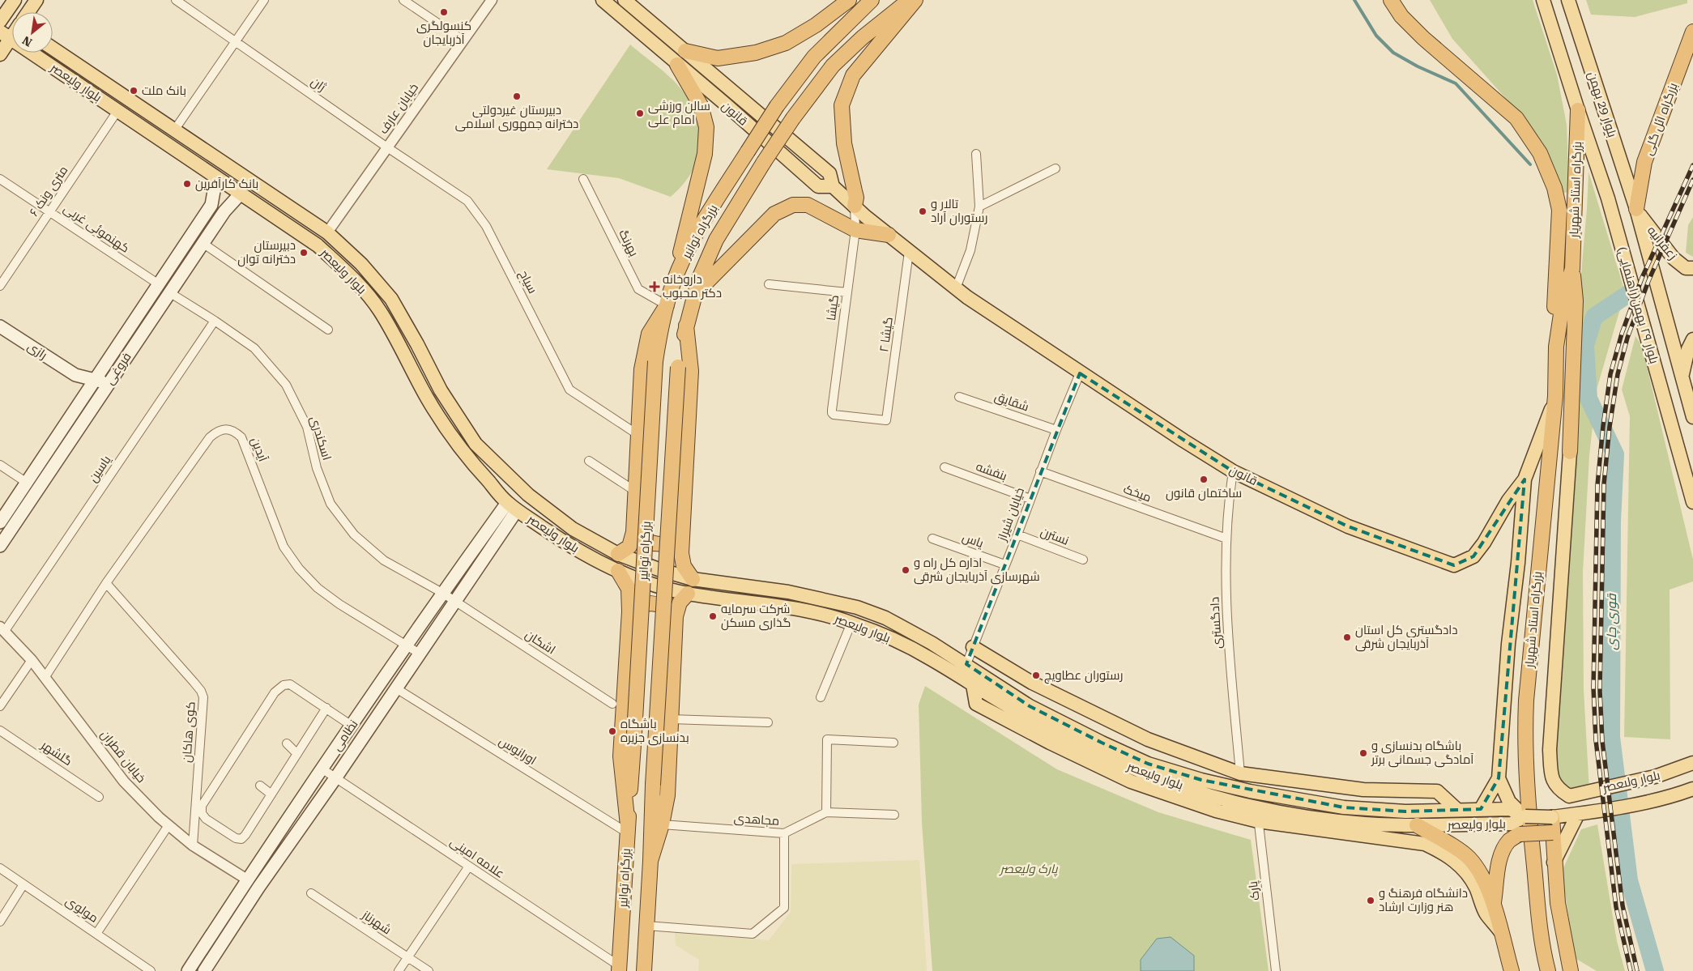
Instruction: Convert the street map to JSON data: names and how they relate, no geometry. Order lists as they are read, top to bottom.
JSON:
{
  "streets": {
    "highway": ["بزرگراه ائل گلی", "بزرگراه استاد شهریار", "بزرگراه توانیر"],
    "main road": [
      "بلوار ولیعصر",
      "بلوار 29 بهمن",
      "قانون",
      "زعفرانیه",
      "بلوار ٢٩ بهمن(راهنمایی)",
      "رازی",
      "فروغى",
      "نظامی",
      "بلوار ولىعصر"
    ],
    "street": [
      "ژان",
      "خیابان عارف",
      "۶ متری ونک",
      "کهنموئی غربی",
      "بهرنگ",
      "سیاح",
      "گیشا",
      "گیشا ۲",
      "شقایق",
      "اسکندری",
      "آیدین",
      "یاسین",
      "بنفشه",
      "میخک",
      "خیابان شیراز",
      "نسترن",
      "یاس",
      "دادگستری",
      "اشکان",
      "کوی هاکان",
      "اورانوس",
      "گلشهر",
      "خیابان قطران",
      "مجاهدی",
      "علامه امینی",
      "پارک",
      "مولوی",
      "شهرناز"
    ]
  },
  "crossings": [
    ["بلوار ولیعصر", "خیابان عارف"],
    ["بلوار ولیعصر", "۶ متری ونک"],
    ["بلوار ولیعصر", "فروغى"],
    ["بلوار ولیعصر", "خیابان شیراز"],
    ["بلوار ولیعصر", "نظامی"],
    ["بلوار ولیعصر", "بلوار ولىعصر"],
    ["بلوار ولیعصر", "پارک"],
    ["ژان", "خیابان عارف"],
    ["ژان", "سیاح"],
    ["بلوار 29 بهمن", "بزرگراه ائل گلی"],
    ["بلوار 29 بهمن", "بزرگراه استاد شهریار"],
    ["بلوار 29 بهمن", "زعفرانیه"],
    ["بلوار 29 بهمن", "بلوار ٢٩ بهمن(راهنمایی)"],
    ["خیابان عارف", "سیاح"],
    ["قانون", "گیشا"],
    ["قانون", "گیشا ۲"],
    ["قانون", "خیابان شیراز"],
    ["قانون", "دادگستری"],
    ["بزرگراه ائل گلی", "زعفرانیه"],
    ["بزرگراه ائل گلی", "بلوار ٢٩ بهمن(راهنمایی)"],
    ["بزرگراه استاد شهریار", "بلوار ٢٩ بهمن(راهنمایی)"],
    ["بزرگراه استاد شهریار", "بلوار ولىعصر"],
    ["۶ متری ونک", "کهنموئی غربی"],
    ["کهنموئی غربی", "فروغى"],
    ["بزرگراه توانیر", "بهرنگ"],
    ["بزرگراه توانیر", "اورانوس"],
    ["بزرگراه توانیر", "علامه امینی"],
    ["زعفرانیه", "بلوار ٢٩ بهمن(راهنمایی)"],
    ["گیشا", "گیشا ۲"],
    ["رازی", "فروغى"],
    ["فروغى", "اسکندری"],
    ["شقایق", "خیابان شیراز"],
    ["اسکندری", "یاسین"],
    ["اسکندری", "اشکان"],
    ["اسکندری", "نظامی"],
    ["آیدین", "کوی هاکان"],
    ["آیدین", "نظامی"],
    ["آیدین", "خیابان قطران"],
    ["یاسین", "خیابان قطران"],
    ["بنفشه", "خیابان شیراز"],
    ["میخک", "خیابان شیراز"],
    ["میخک", "دادگستری"],
    ["خیابان شیراز", "نسترن"],
    ["خیابان شیراز", "یاس"],
    ["اشکان", "نظامی"],
    ["کوی هاکان", "خیابان قطران"],
    ["نظامی", "اورانوس"],
    ["نظامی", "خیابان قطران"],
    ["نظامی", "علامه امینی"]
  ],
  "water": ["قوری چای"],
  "parks": ["پارک ولیعصر"],
  "places": {
    "other": [
      "کنسولگری آذربایجان",
      "بانک ملت",
      "دبیرستان غیردولتی دخترانه جمهوری اسلامی",
      "سالن ورزشی امام علی",
      "بانک کارآفرین",
      "تالار و رستوران آراد",
      "دبیرستان دخترانه توان",
      "ساختمان قانون",
      "اداره کل راه و شهرسازی آذربایجان شرقی",
      "شرکت سرمایه گذاری مسکن",
      "دادگستری کل استان آذربایجان شرقی",
      "رستوران عطاویچ",
      "باشگاه بدنسازی جزیره",
      "باشگاه بدنسازی و آمادگی جسمانی برتر",
      "دانشگاه فرهنگ و هنر وزارت ارشاد"
    ],
    "health": ["داروخانه دکتر محبوب"]
  },
  "north": "bottom left"
}
